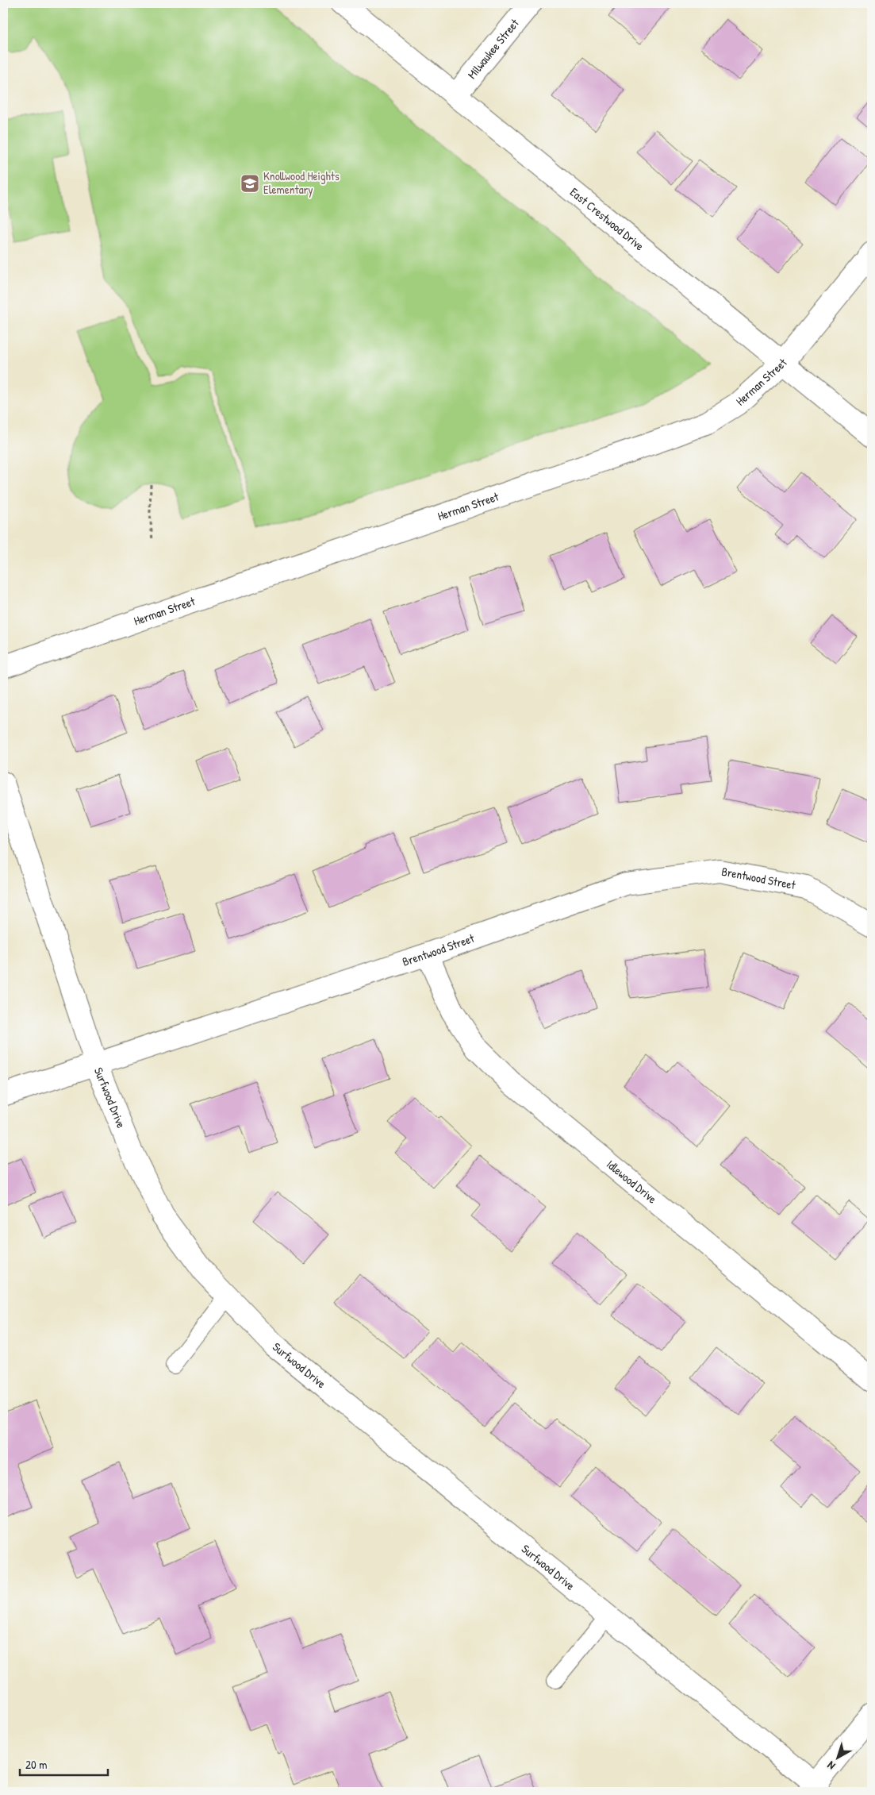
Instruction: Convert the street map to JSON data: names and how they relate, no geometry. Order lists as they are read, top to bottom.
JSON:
{
  "streets": {
    "street": [
      "Milwaukee Street",
      "East Crestwood Drive",
      "Herman Street",
      "Brentwood Street",
      "Surfwood Drive",
      "Idlewood Drive"
    ]
  },
  "crossings": [
    ["Milwaukee Street", "East Crestwood Drive"],
    ["East Crestwood Drive", "Herman Street"],
    ["Brentwood Street", "Surfwood Drive"],
    ["Brentwood Street", "Idlewood Drive"]
  ],
  "places": {
    "school or university": ["Knollwood Heights Elementary"]
  },
  "scale_bar": "20 m",
  "north": "bottom left"
}
